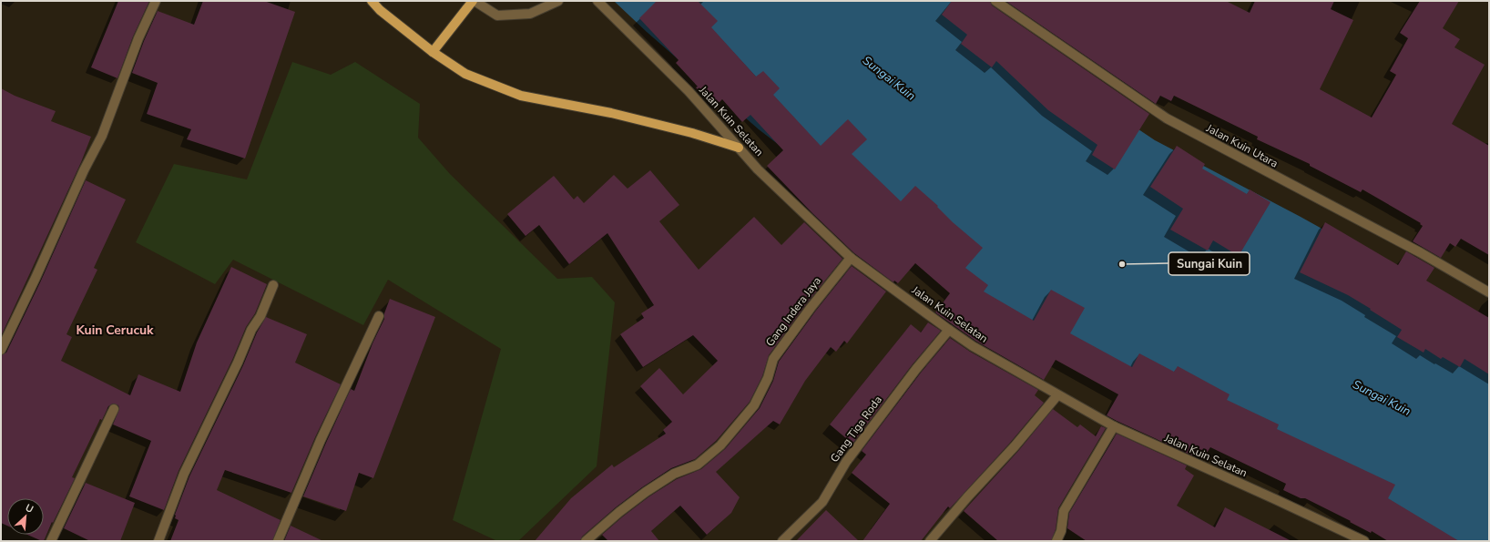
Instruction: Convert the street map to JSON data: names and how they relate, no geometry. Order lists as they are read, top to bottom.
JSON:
{
  "streets": {
    "street": [
      "Jalan Kuin Selatan",
      "Jalan Kuin Utara",
      "Gang Indera Jaya",
      "Gang Tiga Roda"
    ]
  },
  "crossings": [
    ["Jalan Kuin Selatan", "Gang Indera Jaya"],
    ["Jalan Kuin Selatan", "Gang Tiga Roda"]
  ],
  "districts": ["Kuin Cerucuk"],
  "water": ["Sungai Kuin"],
  "places": ["Sungai Kuin"],
  "north": "top right"
}
